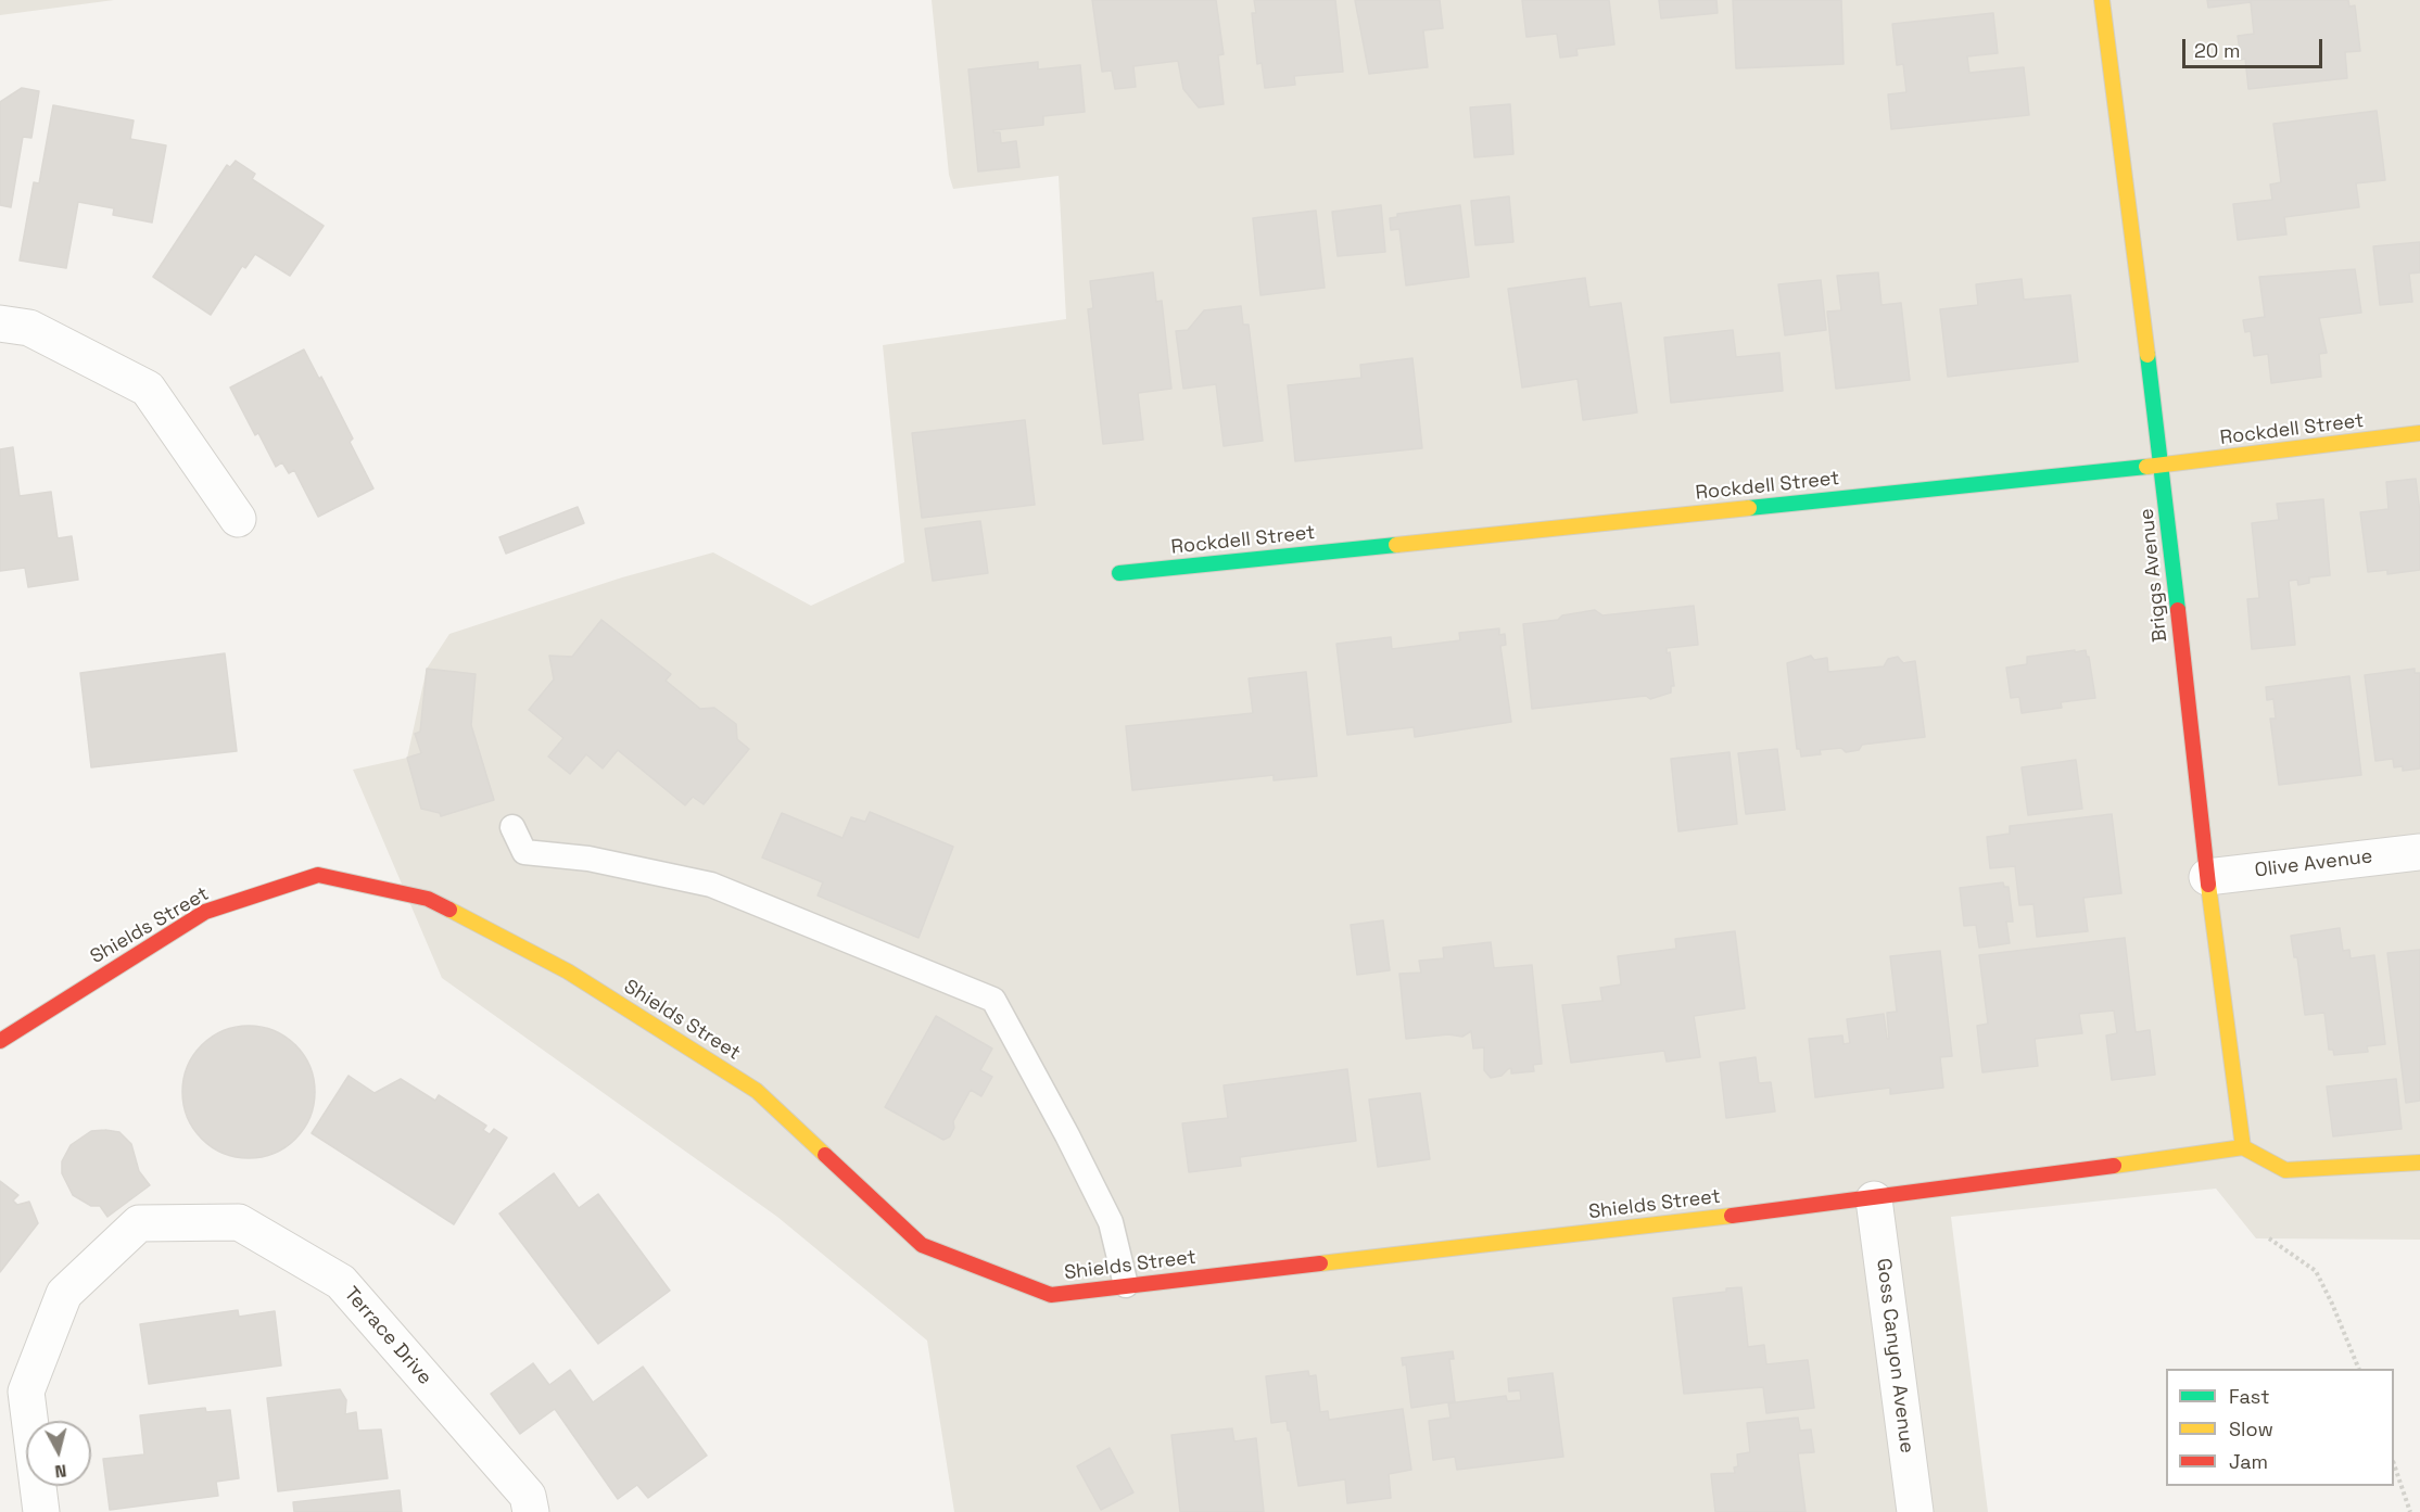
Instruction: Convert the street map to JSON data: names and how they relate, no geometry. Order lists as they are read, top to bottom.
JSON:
{
  "streets": {
    "street": [
      "Rockdell Street",
      "Briggs Avenue",
      "Olive Avenue",
      "Shields Street",
      "Terrace Drive",
      "Goss Canyon Avenue"
    ]
  },
  "crossings": [
    ["Rockdell Street", "Briggs Avenue"],
    ["Briggs Avenue", "Olive Avenue"],
    ["Briggs Avenue", "Shields Street"],
    ["Shields Street", "Goss Canyon Avenue"]
  ],
  "legend": ["Fast", "Slow", "Jam"],
  "scale_bar": "20 m",
  "north": "bottom"
}
